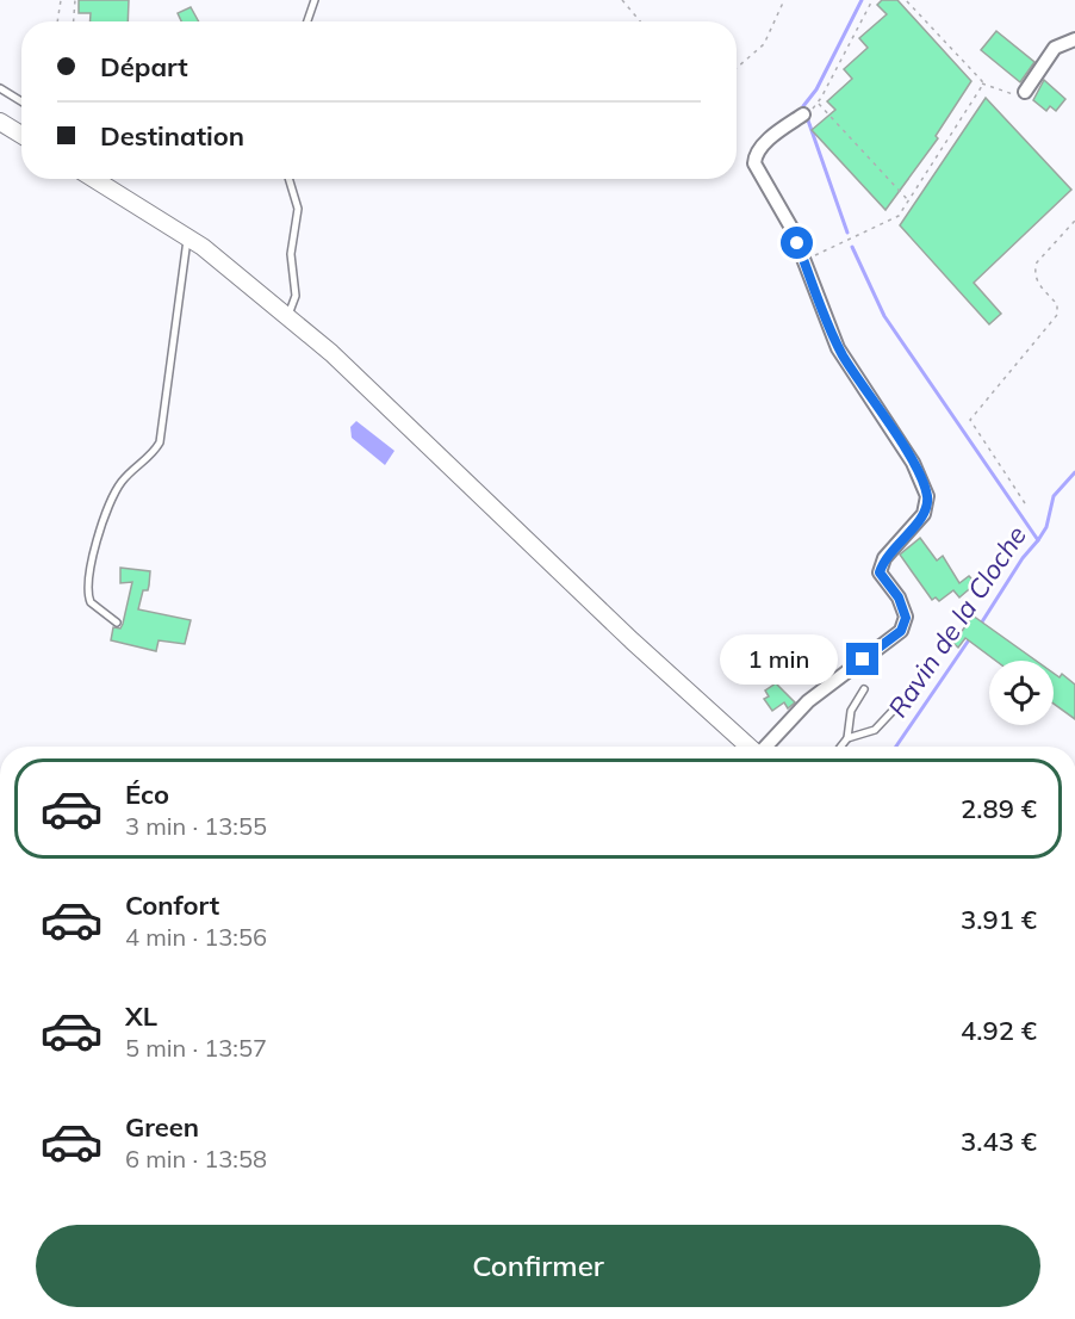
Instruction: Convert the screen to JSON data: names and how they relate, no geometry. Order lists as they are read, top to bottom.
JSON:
{
  "water": ["Ravin de la Cloche"],
  "page": {
    "banner": ["Départ", "Destination"],
    "bubble": "1 min",
    "list": [
      {
        "name": "Éco",
        "note": "3 min · 13:55",
        "value": "2.89 €"
      },
      {
        "name": "Confort",
        "note": "4 min · 13:56",
        "value": "3.91 €"
      },
      {
        "name": "XL",
        "note": "5 min · 13:57",
        "value": "4.92 €"
      },
      {
        "name": "Green",
        "note": "6 min · 13:58",
        "value": "3.43 €"
      }
    ],
    "buttons": "Confirmer"
  }
}
